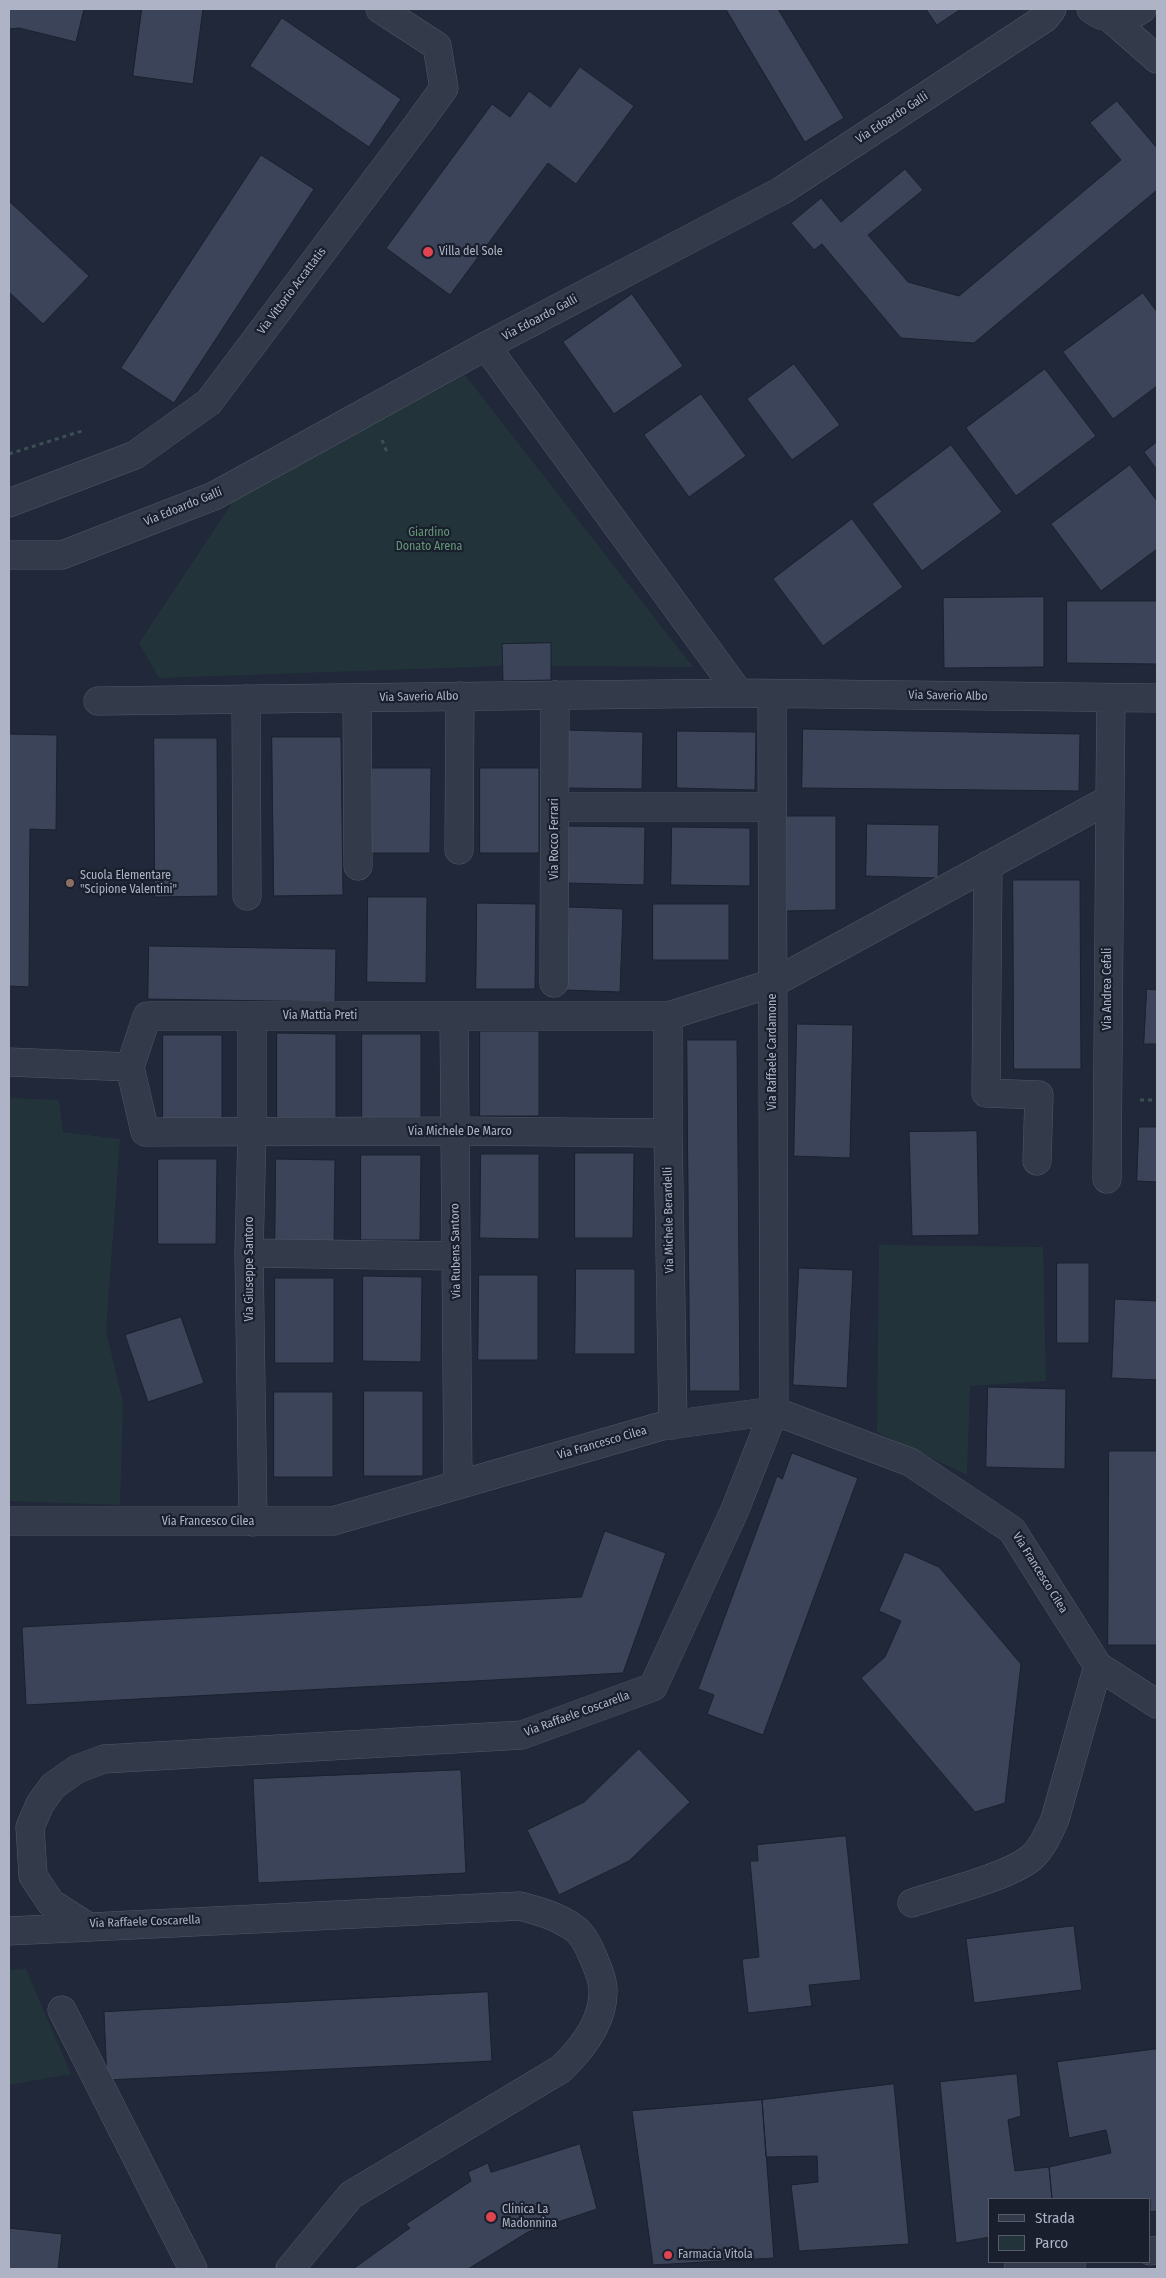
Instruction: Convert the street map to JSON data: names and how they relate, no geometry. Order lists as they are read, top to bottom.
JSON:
{
  "streets": {
    "street": [
      "Via Edoardo Galli",
      "Via Vittorio Accattatis",
      "Via Saverio Albo",
      "Via Rocco Ferrari",
      "Via Andrea Cefali",
      "Via Mattia Preti",
      "Via Raffaele Cardamone",
      "Via Michele De Marco",
      "Via Michele Berardelli",
      "Via Rubens Santoro",
      "Via Giuseppe Santoro",
      "Via Francesco Cilea",
      "Via Raffaele Coscarella"
    ]
  },
  "crossings": [
    ["Via Saverio Albo", "Via Rocco Ferrari"],
    ["Via Saverio Albo", "Via Andrea Cefali"],
    ["Via Saverio Albo", "Via Raffaele Cardamone"],
    ["Via Andrea Cefali", "Via Mattia Preti"],
    ["Via Mattia Preti", "Via Raffaele Cardamone"],
    ["Via Mattia Preti", "Via Michele De Marco"],
    ["Via Mattia Preti", "Via Michele Berardelli"],
    ["Via Mattia Preti", "Via Rubens Santoro"],
    ["Via Mattia Preti", "Via Giuseppe Santoro"],
    ["Via Raffaele Cardamone", "Via Francesco Cilea"],
    ["Via Raffaele Cardamone", "Via Raffaele Coscarella"],
    ["Via Michele De Marco", "Via Michele Berardelli"],
    ["Via Michele De Marco", "Via Rubens Santoro"],
    ["Via Michele De Marco", "Via Giuseppe Santoro"],
    ["Via Michele Berardelli", "Via Francesco Cilea"],
    ["Via Rubens Santoro", "Via Francesco Cilea"],
    ["Via Giuseppe Santoro", "Via Francesco Cilea"],
    ["Via Francesco Cilea", "Via Raffaele Coscarella"]
  ],
  "parks": ["Giardino Donato Arena"],
  "places": [
    "Villa del Sole",
    "Scuola Elementare \"Scipione Valentini\"",
    "Clinica La Madonnina",
    "Farmacia Vitola"
  ],
  "legend": ["Strada", "Parco"]
}
